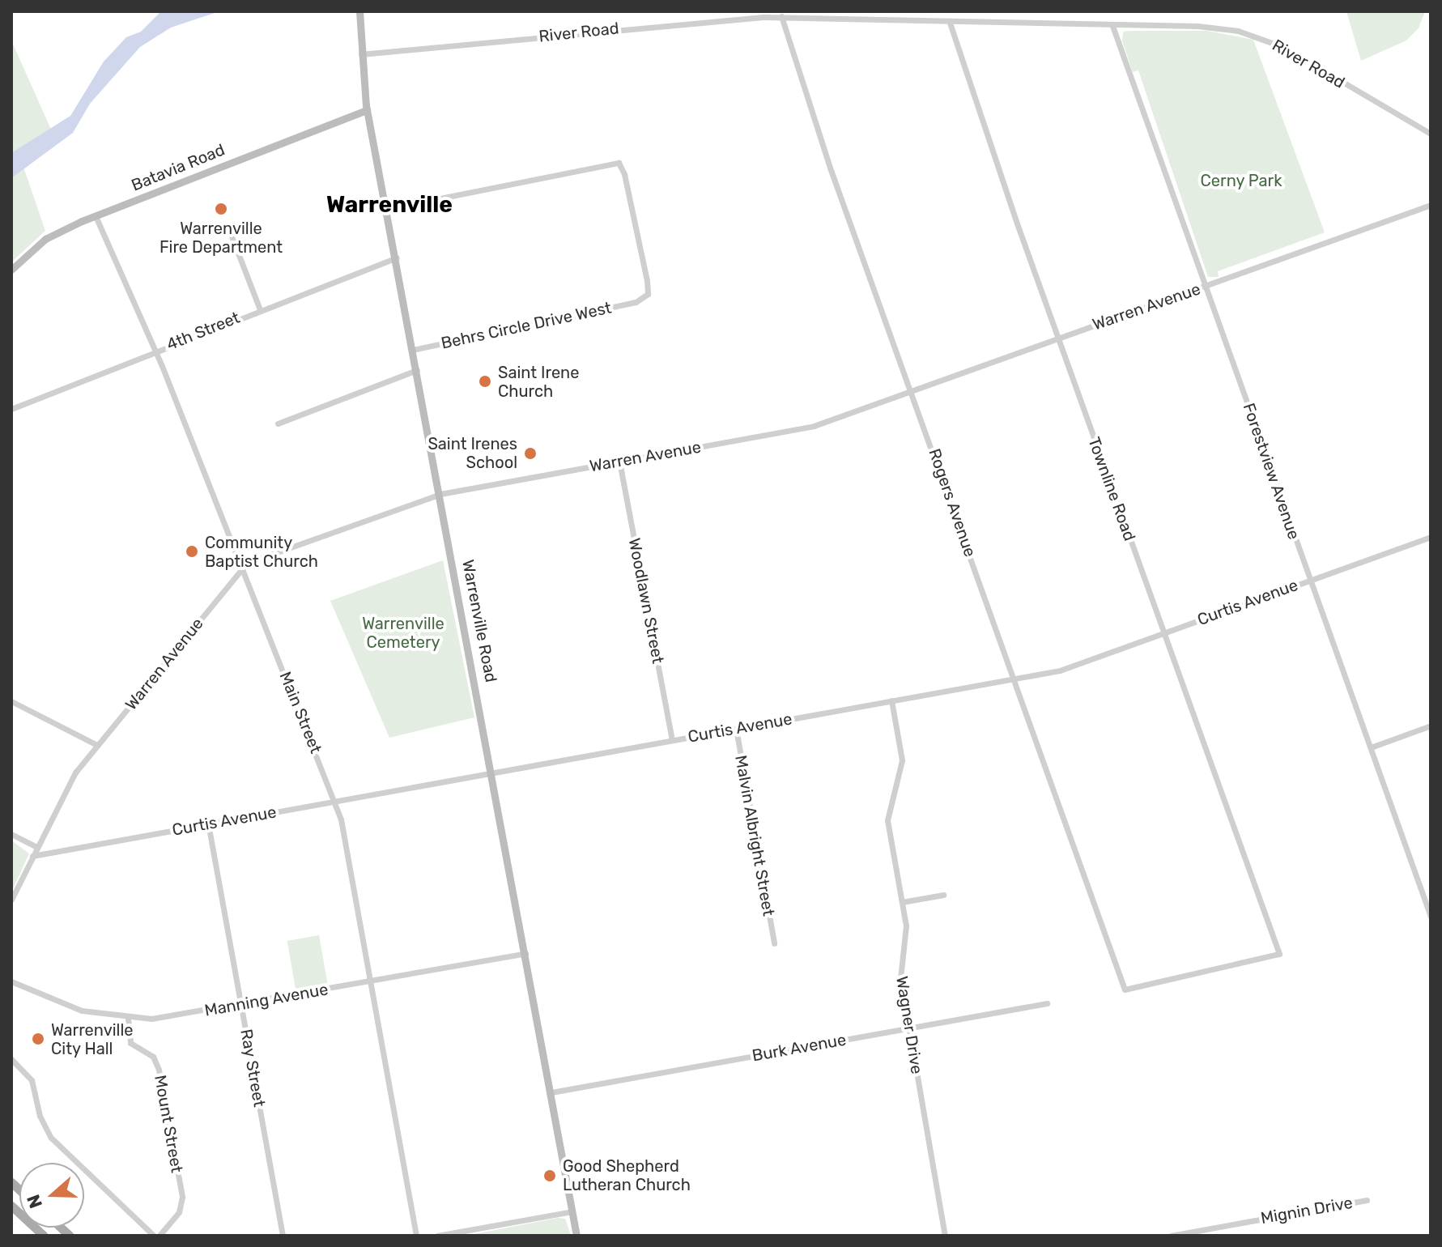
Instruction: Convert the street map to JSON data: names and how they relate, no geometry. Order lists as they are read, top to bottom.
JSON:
{
  "streets": {
    "main road": ["Batavia Road", "Warrenville Road"],
    "street": [
      "River Road",
      "Warren Avenue",
      "Behrs Circle Drive West",
      "4th Street",
      "Forestview Avenue",
      "Townline Road",
      "Rogers Avenue",
      "Woodlawn Street",
      "Curtis Avenue",
      "Main Street",
      "Malvin Albright Street",
      "Manning Avenue",
      "Wagner Drive",
      "Burk Avenue",
      "Ray Street",
      "Mount Street",
      "Mignin Drive"
    ]
  },
  "crossings": [
    ["River Road", "Forestview Avenue"],
    ["River Road", "Townline Road"],
    ["River Road", "Rogers Avenue"],
    ["River Road", "Warrenville Road"],
    ["Batavia Road", "Warrenville Road"],
    ["Batavia Road", "Main Street"],
    ["Warren Avenue", "Forestview Avenue"],
    ["Warren Avenue", "Townline Road"],
    ["Warren Avenue", "Rogers Avenue"],
    ["Warren Avenue", "Woodlawn Street"],
    ["Warren Avenue", "Curtis Avenue"],
    ["Warren Avenue", "Warrenville Road"],
    ["Warren Avenue", "Main Street"],
    ["Behrs Circle Drive West", "Warrenville Road"],
    ["4th Street", "Warrenville Road"],
    ["4th Street", "Main Street"],
    ["Forestview Avenue", "Curtis Avenue"],
    ["Townline Road", "Rogers Avenue"],
    ["Townline Road", "Curtis Avenue"],
    ["Rogers Avenue", "Curtis Avenue"],
    ["Woodlawn Street", "Curtis Avenue"],
    ["Curtis Avenue", "Warrenville Road"],
    ["Curtis Avenue", "Main Street"],
    ["Curtis Avenue", "Malvin Albright Street"],
    ["Curtis Avenue", "Wagner Drive"],
    ["Curtis Avenue", "Ray Street"],
    ["Warrenville Road", "Manning Avenue"],
    ["Warrenville Road", "Burk Avenue"],
    ["Main Street", "Manning Avenue"],
    ["Manning Avenue", "Ray Street"],
    ["Manning Avenue", "Mount Street"],
    ["Wagner Drive", "Burk Avenue"]
  ],
  "districts": ["Warrenville"],
  "parks": ["Cerny Park", "Warrenville Cemetery"],
  "places": [
    "Warrenville Fire Department",
    "Saint Irene Church",
    "Saint Irenes School",
    "Community Baptist Church",
    "Warrenville City Hall",
    "Good Shepherd Lutheran Church"
  ],
  "north": "left"
}
